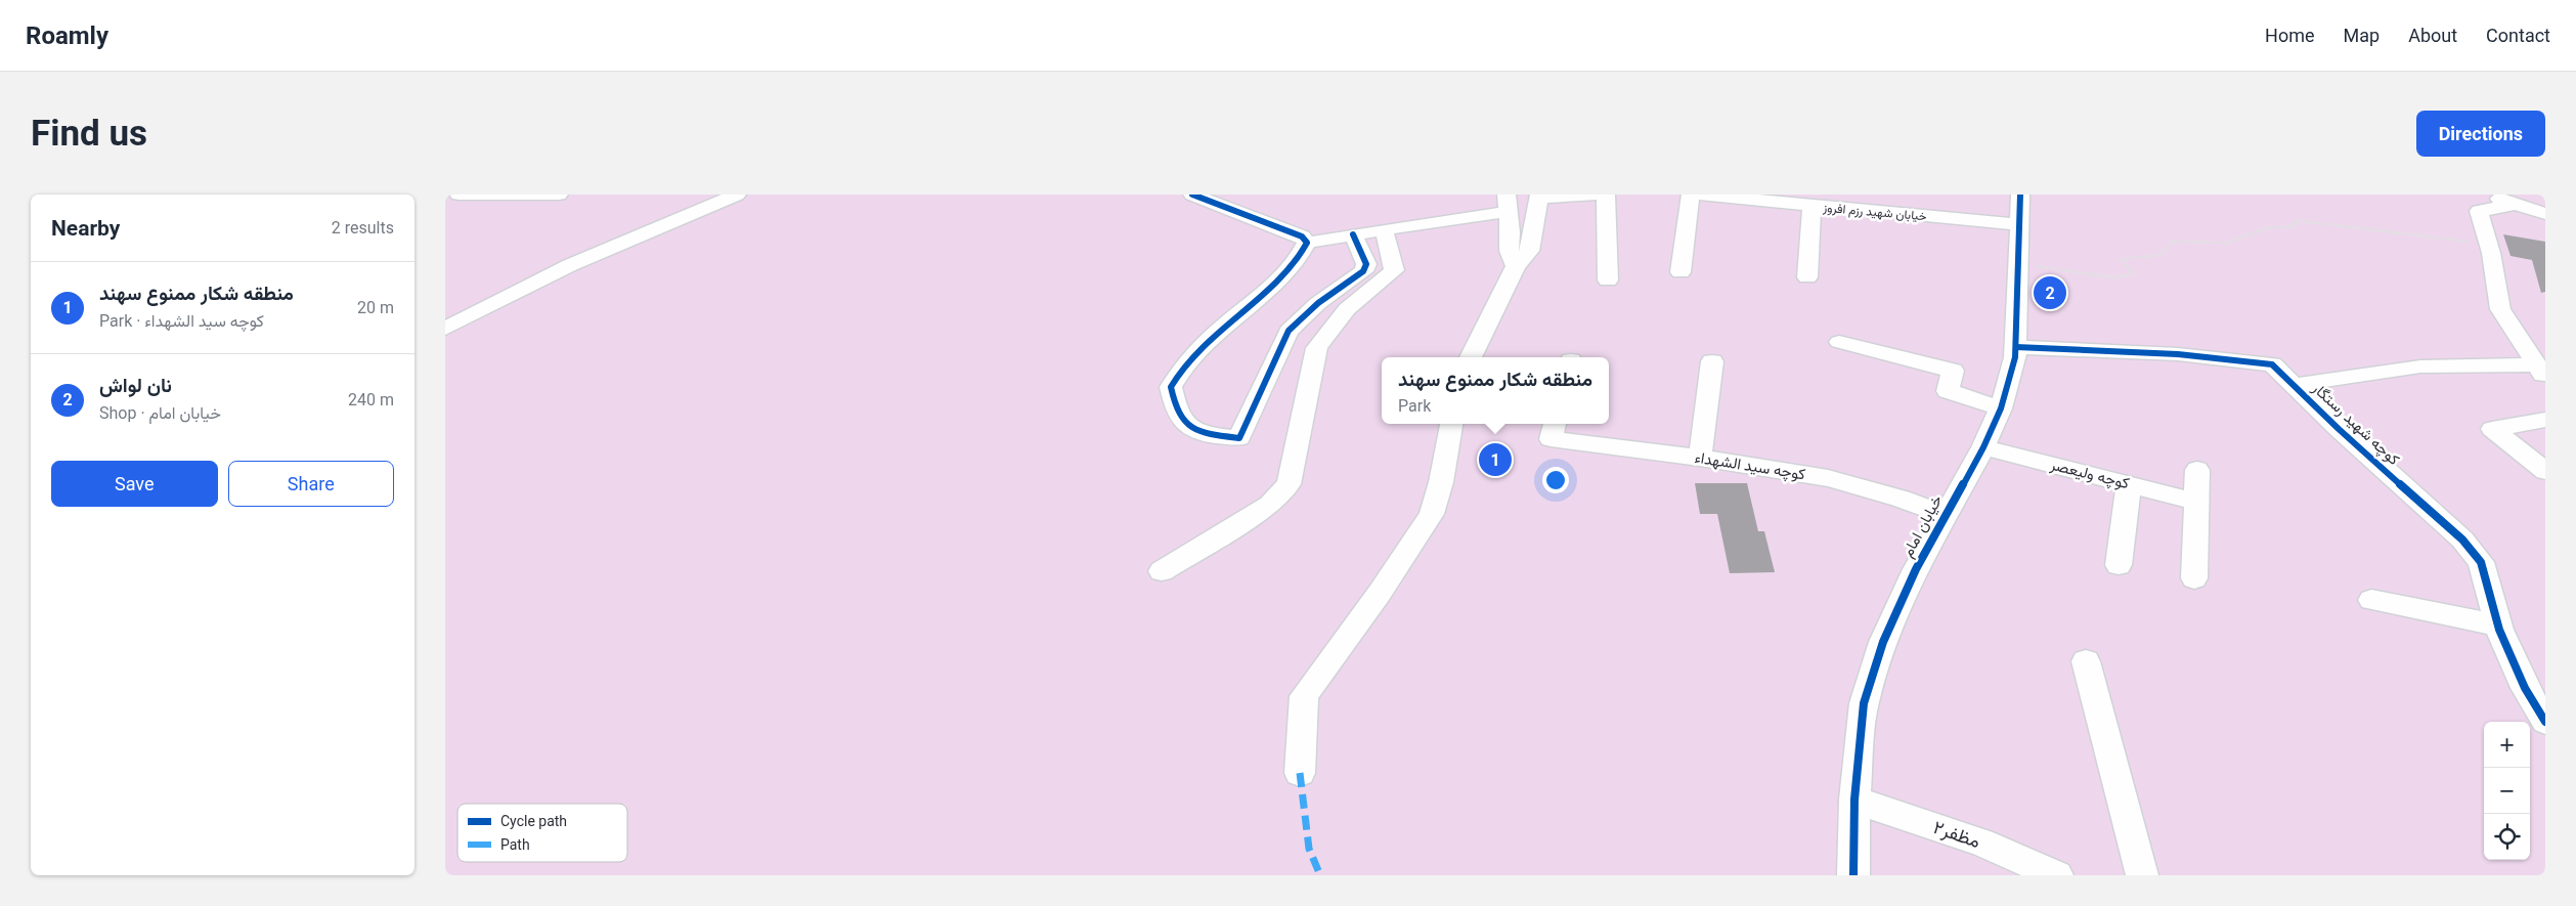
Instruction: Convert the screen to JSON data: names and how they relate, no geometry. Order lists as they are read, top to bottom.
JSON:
{
  "streets": {
    "street": [
      "خیابان شهید رزم افروز",
      "کوچه شهید رستگار",
      "کوچه سید الشهداء",
      "کوچه ولیعصر",
      "خیابان امام",
      "مظفر۲"
    ]
  },
  "crossings": [
    ["خیابان شهید رزم افروز", "خیابان امام"],
    ["کوچه شهید رستگار", "خیابان امام"],
    ["کوچه سید الشهداء", "خیابان امام"],
    ["کوچه ولیعصر", "خیابان امام"],
    ["خیابان امام", "مظفر۲"]
  ],
  "legend": ["Cycle path", "Path"],
  "page": {
    "header": "Roamly",
    "nav": [
      "Home",
      "Map",
      "About",
      "Contact"
    ],
    "buttons": [
      "Directions",
      ["Save", "Share"]
    ],
    "title": "Find us",
    "heading": ["Nearby", "2 results"],
    "list": [
      {
        "mark": "1",
        "name": "منطقه شکار ممنوع سهند",
        "note": "Park · کوچه سید الشهداء",
        "value": "20 m"
      },
      {
        "mark": "2",
        "name": "نان لواش",
        "note": "Shop · خیابان امام",
        "value": "240 m"
      }
    ],
    "pins": ["2", "1"],
    "popup": ["منطقه شکار ممنوع سهند", "Park"],
    "map_buttons": ["+", "−"]
  }
}
